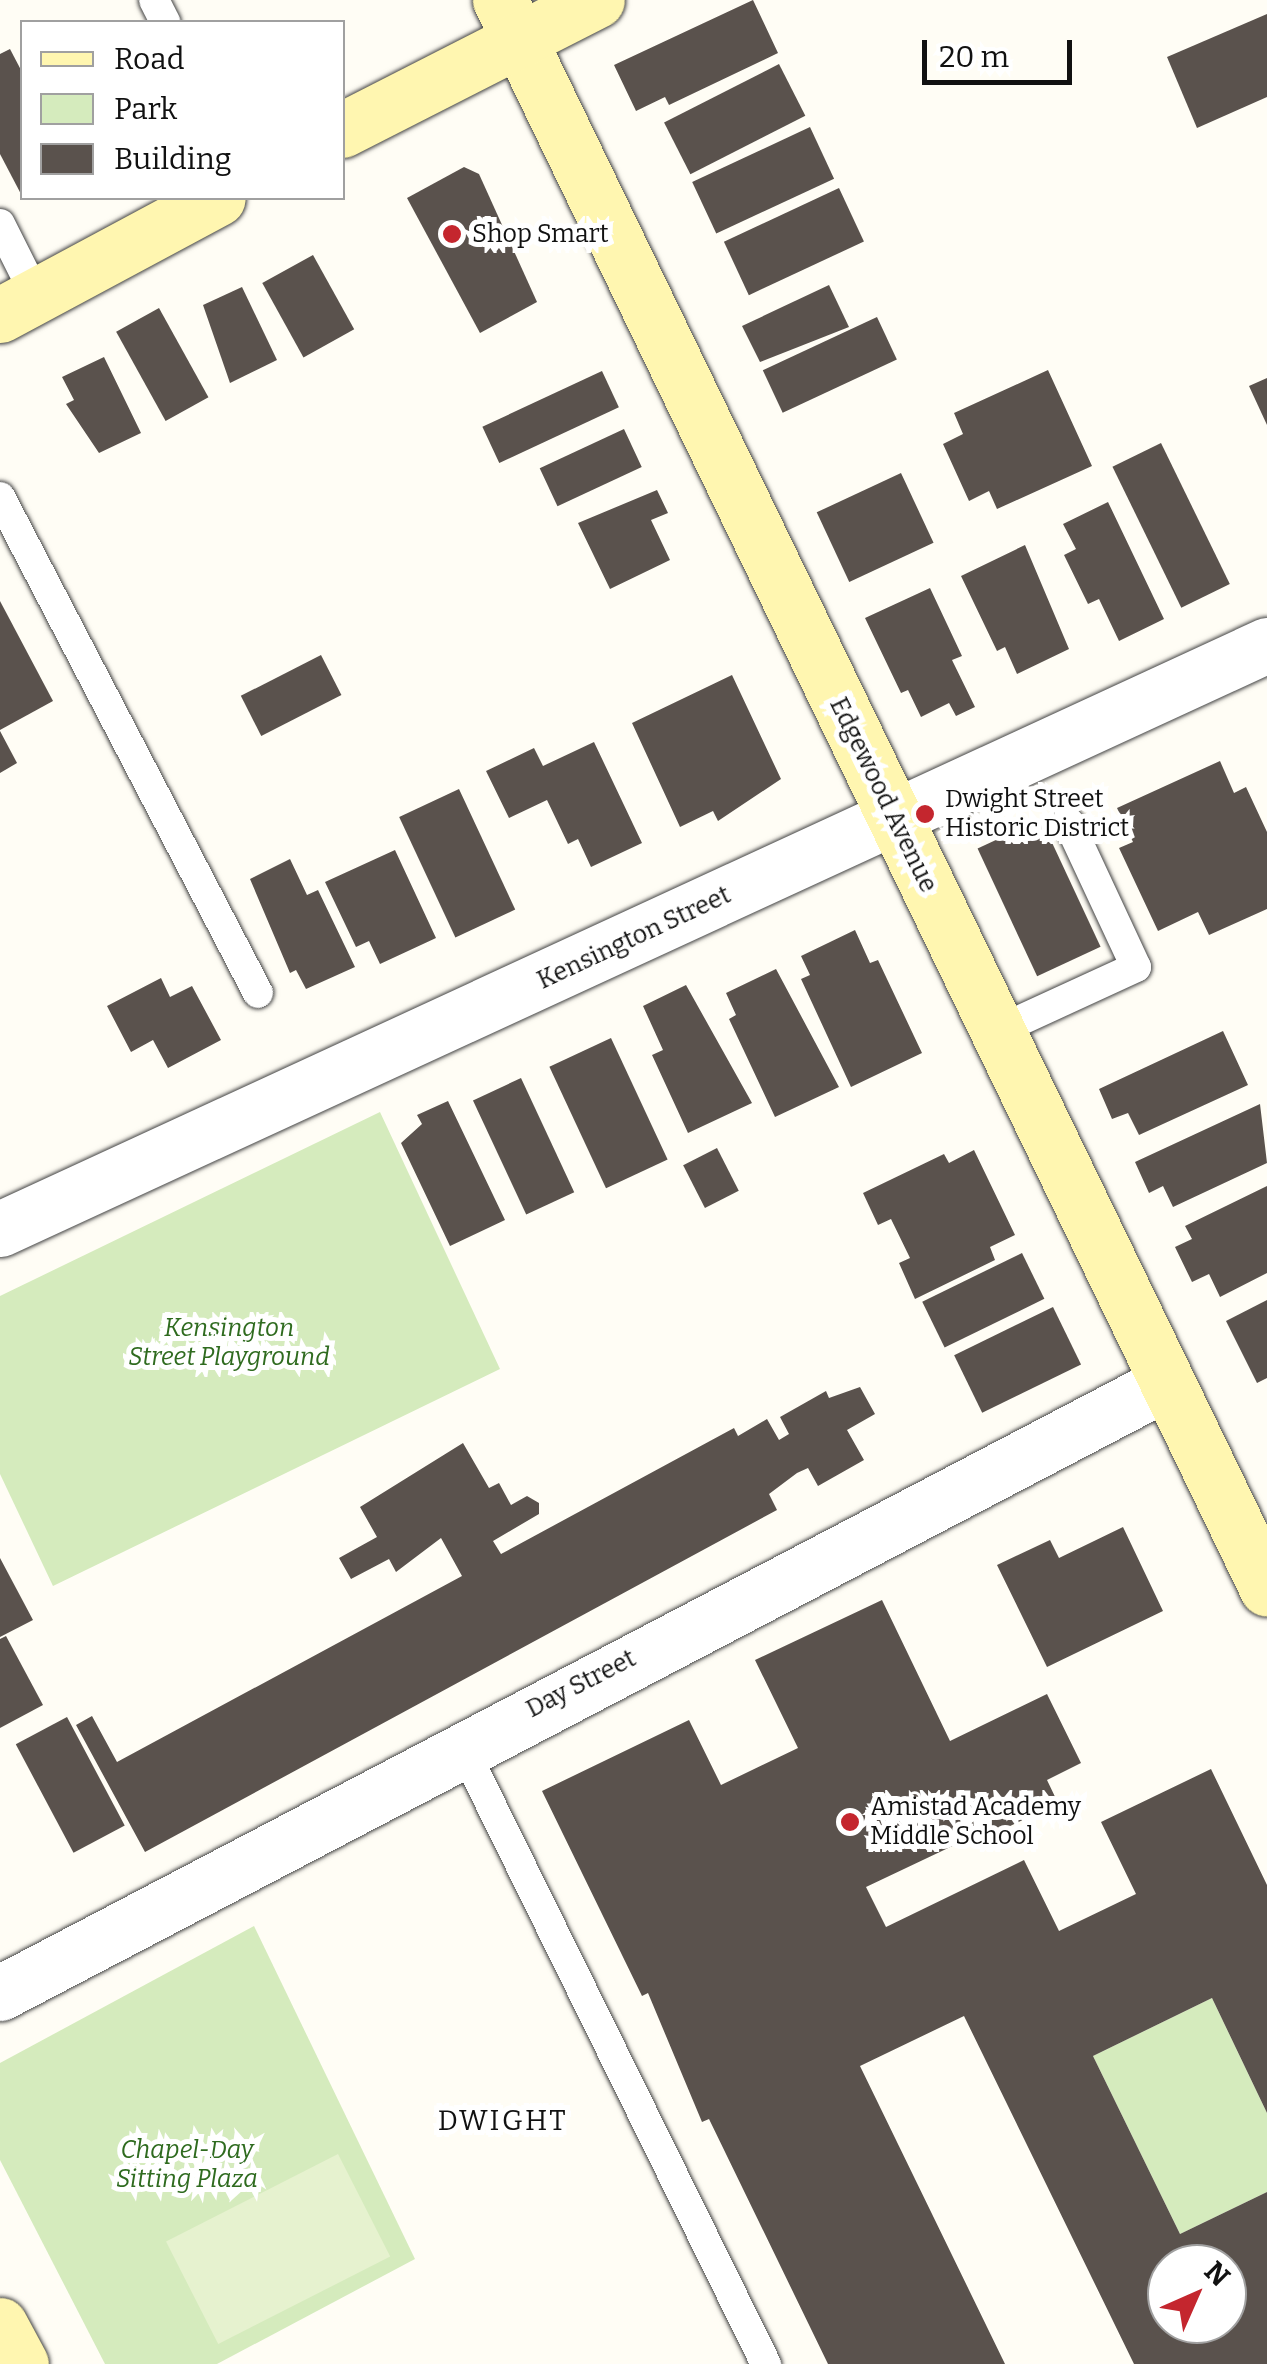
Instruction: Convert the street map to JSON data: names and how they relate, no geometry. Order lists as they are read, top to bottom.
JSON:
{
  "streets": {
    "main road": ["Edgewood Avenue"],
    "street": ["Kensington Street", "Day Street"]
  },
  "crossings": [
    ["Edgewood Avenue", "Kensington Street"],
    ["Edgewood Avenue", "Day Street"]
  ],
  "districts": ["DWIGHT"],
  "parks": ["Kensington Street Playground", "Chapel-Day Sitting Plaza"],
  "places": ["Shop Smart", "Dwight Street Historic District", "Amistad Academy Middle School"],
  "legend": ["Road", "Park", "Building"],
  "scale_bar": "20 m",
  "north": "top right"
}
